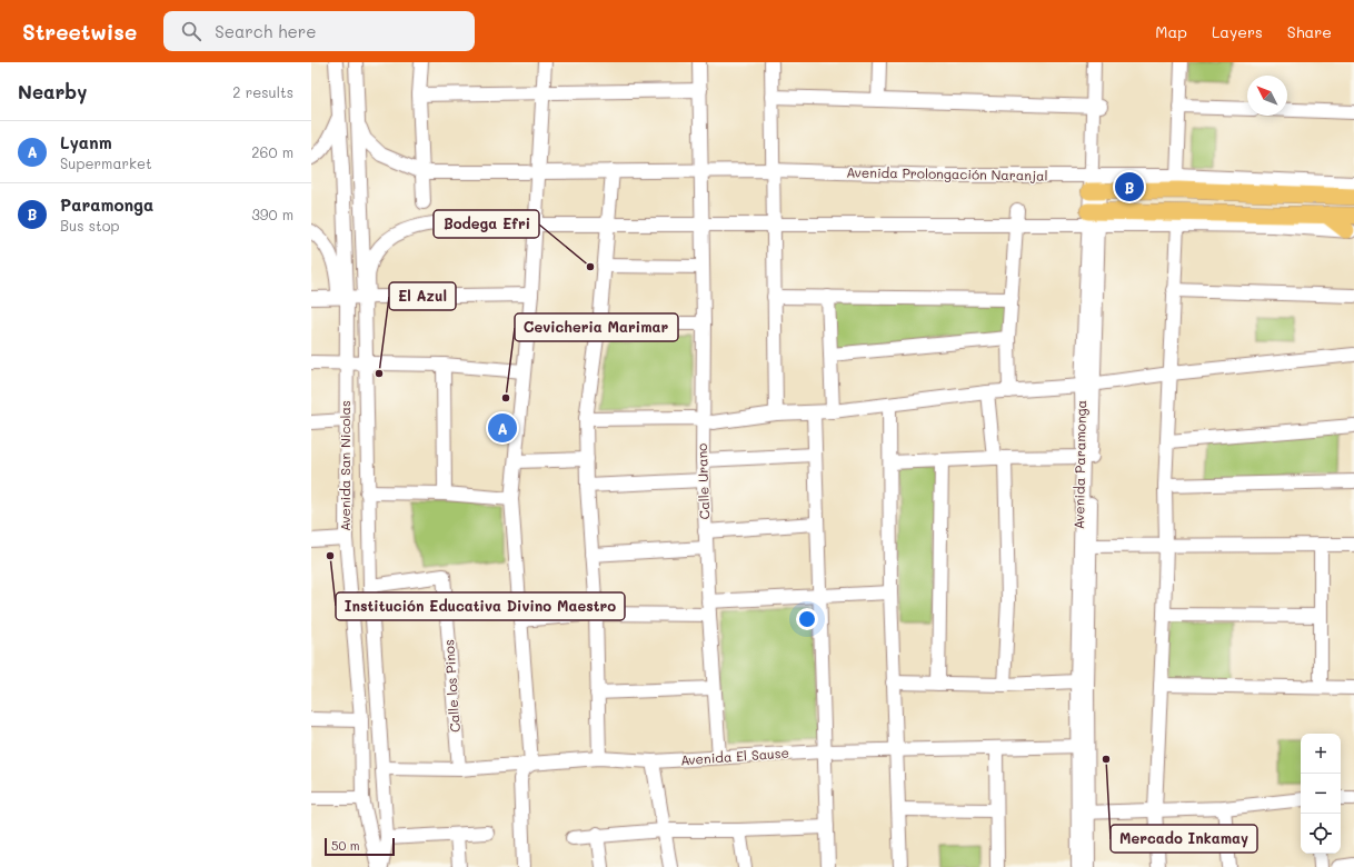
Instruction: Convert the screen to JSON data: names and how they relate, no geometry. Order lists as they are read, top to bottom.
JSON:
{
  "streets": {
    "main road": ["Avenida Prolongación Naranjal"],
    "street": [
      "Avenida Paramonga",
      "Avenida San Nicolas",
      "Calle Urano",
      "Calle los Pinos",
      "Avenida El Sause"
    ]
  },
  "crossings": [
    ["Avenida Prolongación Naranjal", "Avenida Paramonga"],
    ["Avenida Prolongación Naranjal", "Avenida San Nicolas"],
    ["Avenida Prolongación Naranjal", "Calle Urano"],
    ["Avenida Paramonga", "Avenida El Sause"],
    ["Avenida San Nicolas", "Calle los Pinos"],
    ["Avenida San Nicolas", "Avenida El Sause"],
    ["Calle Urano", "Avenida El Sause"],
    ["Calle los Pinos", "Avenida El Sause"]
  ],
  "places": [
    "Bodega Efri",
    "El Azul",
    "Cevicheria Marimar",
    "Institución Educativa Divino Maestro",
    "Mercado Inkamay"
  ],
  "scale_bar": "50 m",
  "north": "top left",
  "page": {
    "header": "Streetwise",
    "search": "Search here",
    "nav": ["Map", "Layers", "Share"],
    "heading": ["Nearby", "2 results"],
    "list": [
      {
        "mark": "A",
        "name": "Lyanm",
        "note": "Supermarket",
        "value": "260 m"
      },
      {
        "mark": "B",
        "name": "Paramonga",
        "note": "Bus stop",
        "value": "390 m"
      }
    ],
    "pins": ["B", "A"],
    "map_buttons": ["+", "−"],
    "scale": "50 m"
  }
}
